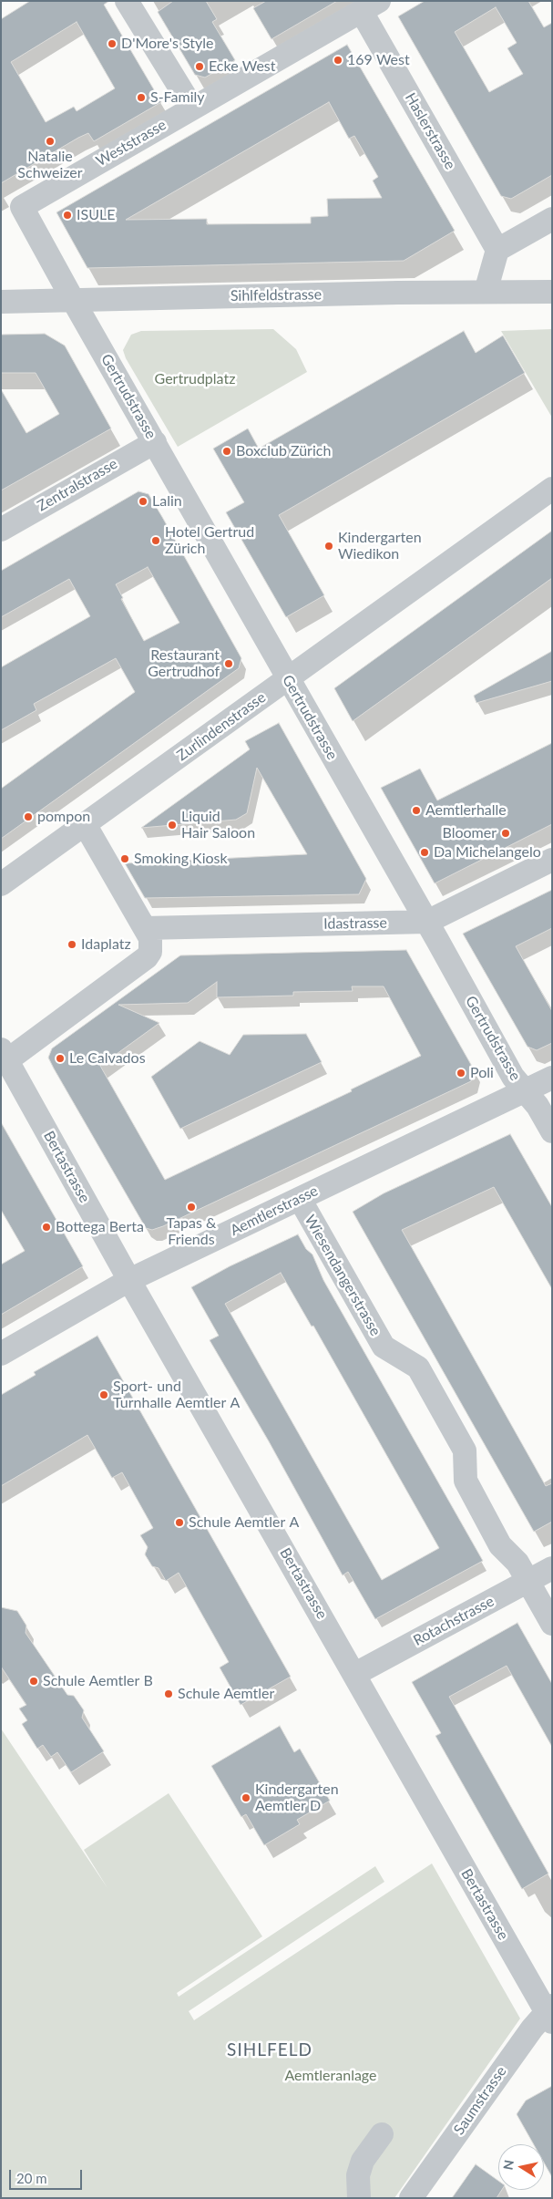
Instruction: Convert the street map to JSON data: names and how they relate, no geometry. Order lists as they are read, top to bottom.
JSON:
{
  "streets": {
    "street": [
      "Haslerstrasse",
      "Weststrasse",
      "Sihlfeldstrasse",
      "Gertrudstrasse",
      "Zentralstrasse",
      "Zurlindenstrasse",
      "Idastrasse",
      "Bertastrasse",
      "Aemtlerstrasse",
      "Wiesendangerstrasse",
      "Rotachstrasse",
      "Saumstrasse"
    ]
  },
  "crossings": [
    ["Haslerstrasse", "Weststrasse"],
    ["Weststrasse", "Sihlfeldstrasse"],
    ["Weststrasse", "Gertrudstrasse"],
    ["Sihlfeldstrasse", "Gertrudstrasse"],
    ["Gertrudstrasse", "Zentralstrasse"],
    ["Gertrudstrasse", "Zurlindenstrasse"],
    ["Gertrudstrasse", "Idastrasse"],
    ["Gertrudstrasse", "Aemtlerstrasse"],
    ["Bertastrasse", "Aemtlerstrasse"],
    ["Bertastrasse", "Rotachstrasse"],
    ["Bertastrasse", "Saumstrasse"],
    ["Aemtlerstrasse", "Wiesendangerstrasse"],
    ["Wiesendangerstrasse", "Rotachstrasse"]
  ],
  "districts": ["SIHLFELD"],
  "parks": ["Gertrudplatz", "Aemtleranlage"],
  "places": [
    "D'More's Style",
    "169 West",
    "Ecke West",
    "S-Family",
    "Natalie Schweizer",
    "ISULE",
    "Boxclub Zürich",
    "Lalin",
    "Hotel Gertrud Zürich",
    "Kindergarten Wiedikon",
    "Restaurant Gertrudhof",
    "Aemtlerhalle",
    "pompon",
    "Liquid Hair Saloon",
    "Bloomer",
    "Da Michelangelo",
    "Smoking Kiosk",
    "Idaplatz",
    "Le Calvados",
    "Poli",
    "Tapas & Friends",
    "Bottega Berta",
    "Sport- und Turnhalle Aemtler A",
    "Schule Aemtler A",
    "Schule Aemtler B",
    "Schule Aemtler",
    "Kindergarten Aemtler D"
  ],
  "scale_bar": "20 m",
  "north": "left"
}
